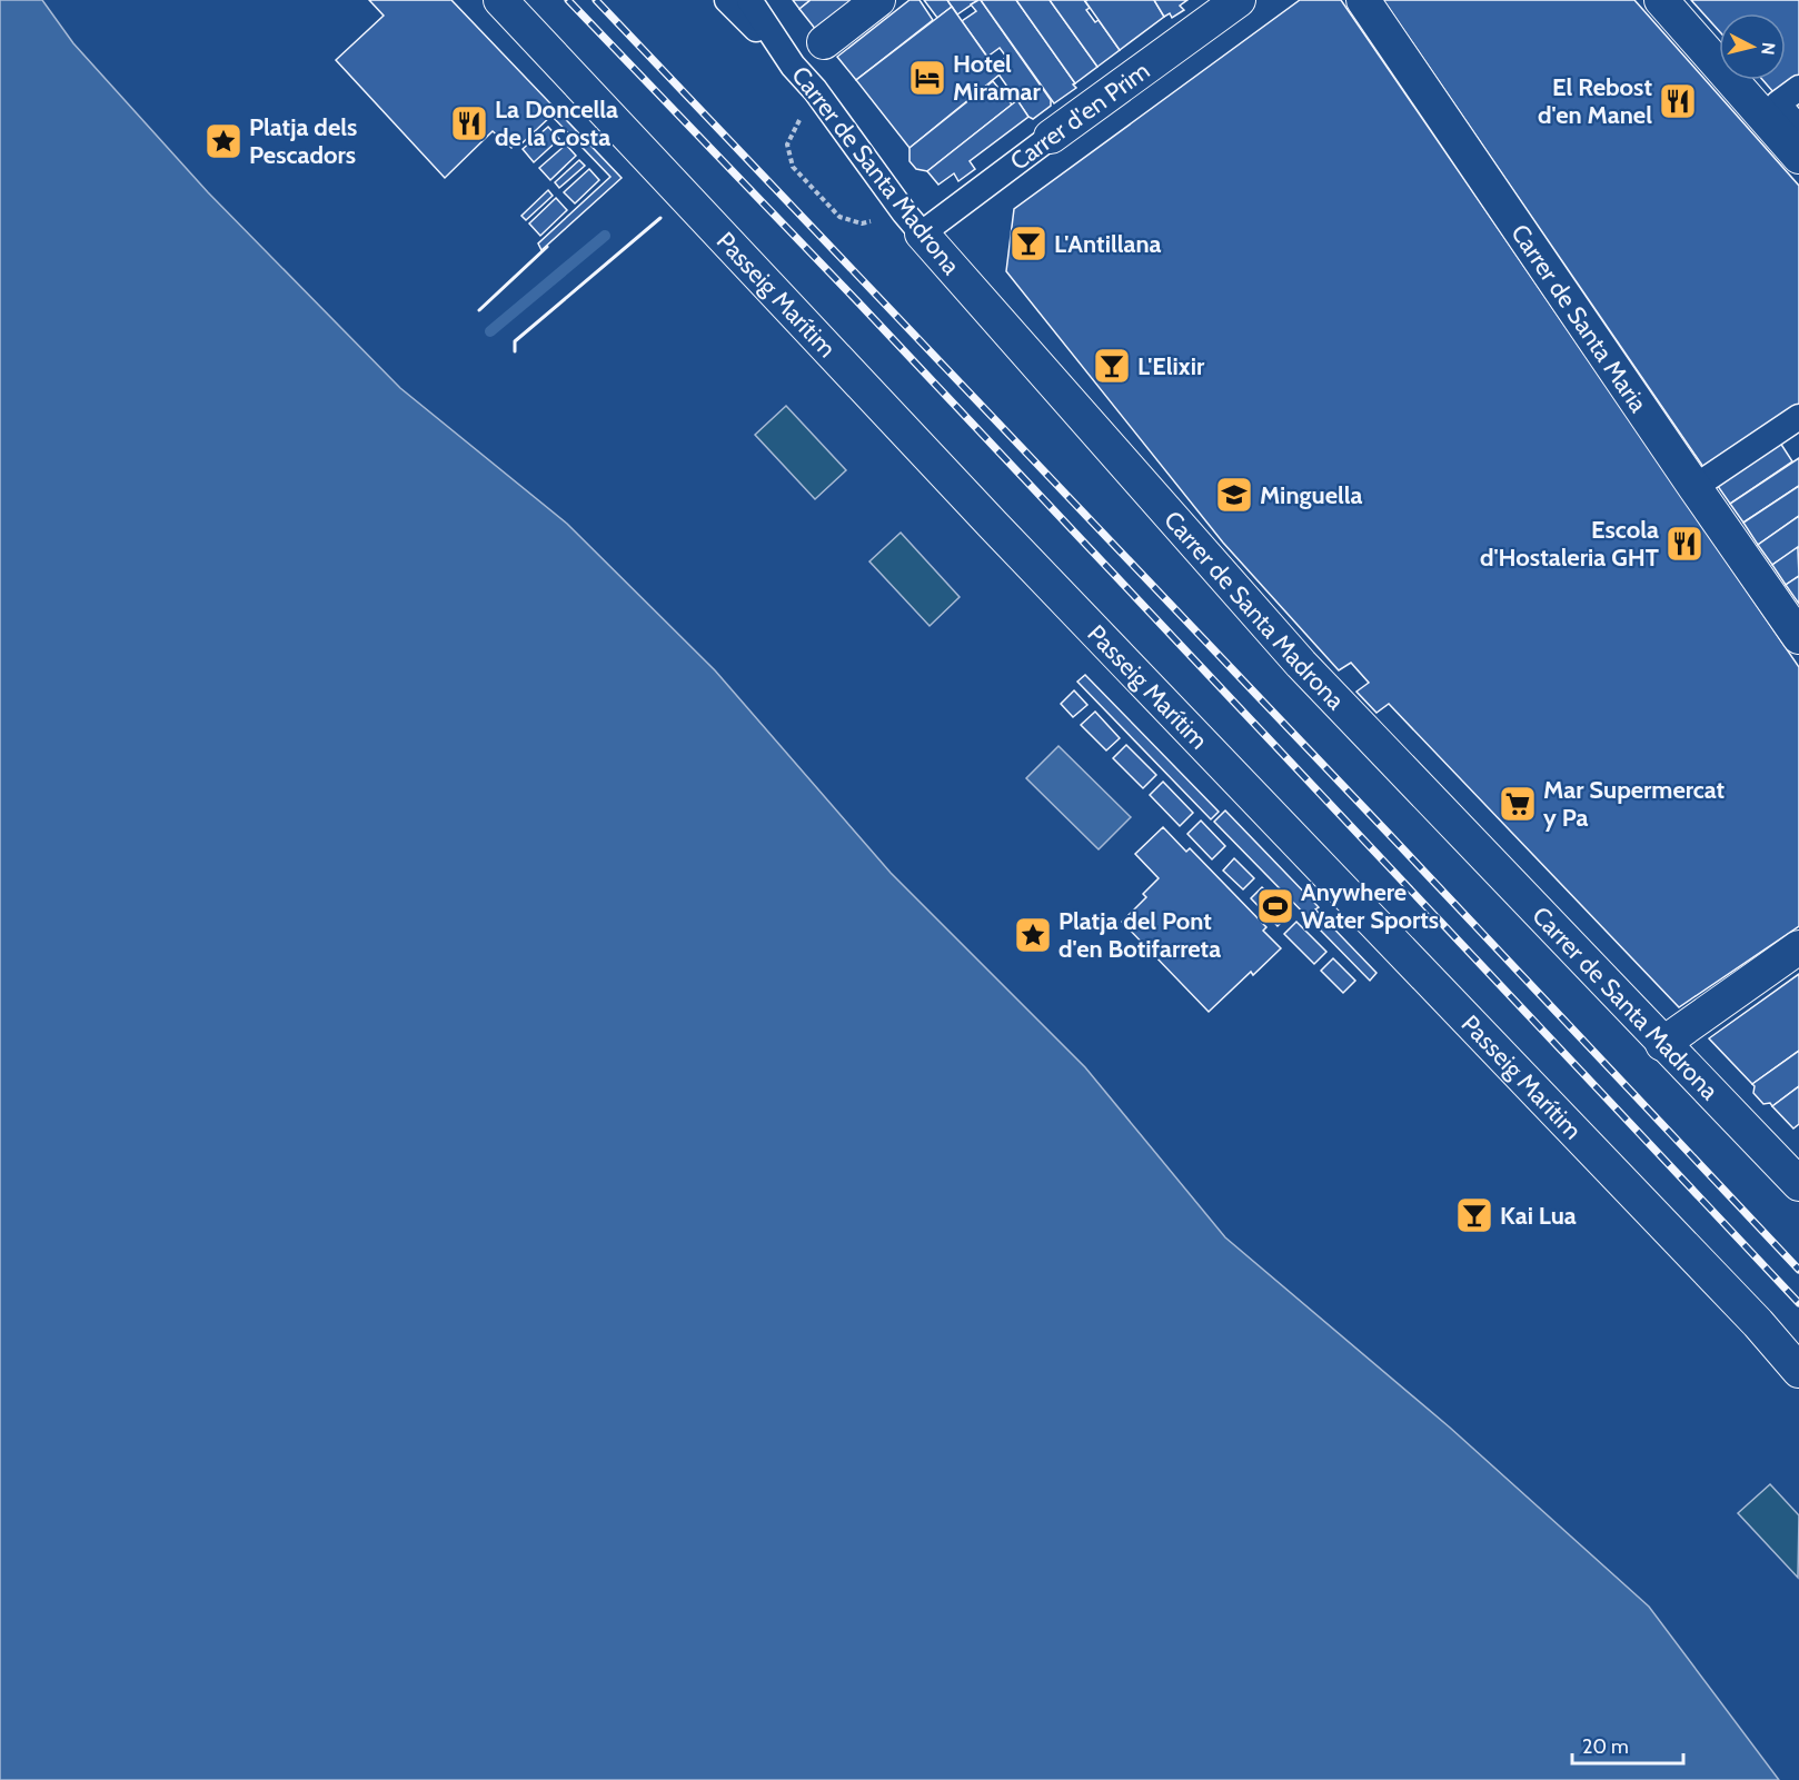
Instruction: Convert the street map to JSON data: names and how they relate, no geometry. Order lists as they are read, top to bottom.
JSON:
{
  "streets": {
    "street": [
      "Carrer d'en Prim",
      "Carrer de Santa Madrona",
      "Passeig Marítim",
      "Carrer de Santa Maria"
    ]
  },
  "crossings": [
    ["Carrer d'en Prim", "Carrer de Santa Madrona"]
  ],
  "places": {
    "hotel": ["Hotel Miramar"],
    "restaurant": ["El Rebost d'en Manel", "La Doncella de la Costa", "Escola d'Hostaleria GHT"],
    "place": ["Platja dels Pescadors", "Platja del Pont d'en Botifarreta"],
    "bar": ["L'Antillana", "L'Elixir", "Kai Lua"],
    "school or university": ["Minguella"],
    "supermarket": ["Mar Supermercat y Pa"],
    "sports": ["Anywhere Water Sports"]
  },
  "scale_bar": "20 m",
  "north": "right"
}
